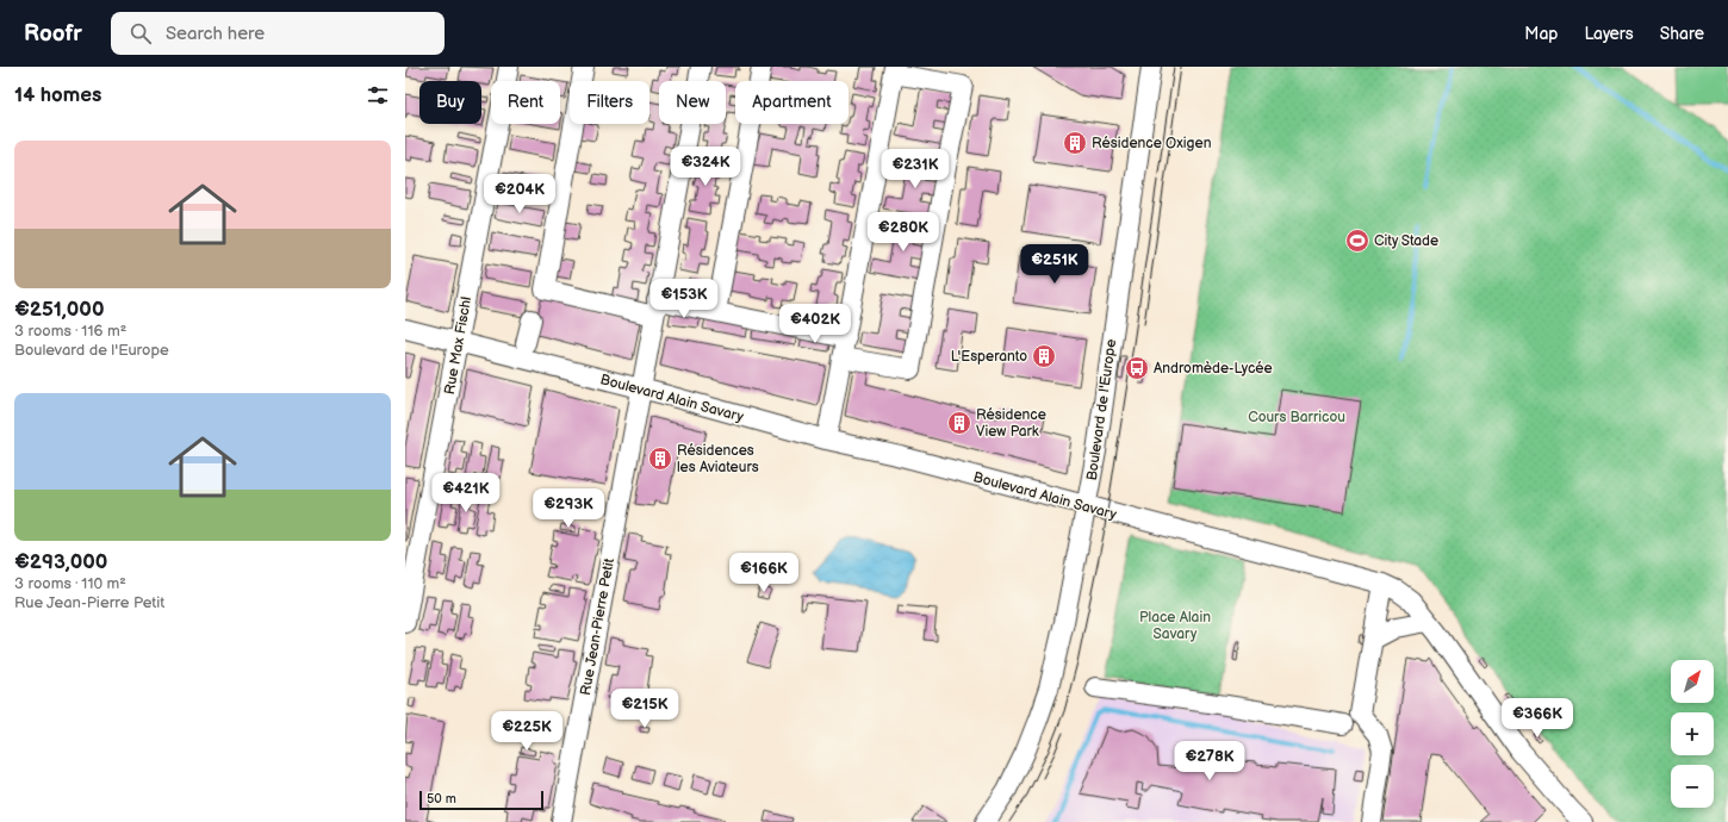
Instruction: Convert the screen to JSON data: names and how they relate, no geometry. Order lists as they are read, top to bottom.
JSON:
{
  "streets": {
    "street": [
      "Rue Max Fischl",
      "Boulevard Alain Savary",
      "Boulevard de l'Europe",
      "Rue Jean-Pierre Petit"
    ]
  },
  "crossings": [
    ["Rue Max Fischl", "Boulevard Alain Savary"],
    ["Boulevard Alain Savary", "Boulevard de l'Europe"],
    ["Boulevard Alain Savary", "Rue Jean-Pierre Petit"]
  ],
  "parks": ["Cours Barricou", "Place Alain Savary"],
  "places": {
    "building": [
      "Résidence Oxigen",
      "L'Esperanto",
      "Résidence View Park",
      "Résidences les Aviateurs"
    ],
    "sports": ["City Stade"],
    "bus stop": ["Andromède-Lycée"]
  },
  "scale_bar": "50 m",
  "north": "top right",
  "page": {
    "header": "Roofr",
    "search": "Search here",
    "nav": ["Map", "Layers", "Share"],
    "heading": "14 homes",
    "chip": [
      "Buy",
      "Rent",
      "Filters",
      "New",
      "Apartment"
    ],
    "list": [
      {
        "name": "€251,000",
        "note": "3 rooms · 116 m² · Boulevard de l'Europe"
      },
      {
        "name": "€293,000",
        "note": "3 rooms · 110 m² · Rue Jean-Pierre Petit"
      }
    ],
    "price": [
      "€324K",
      "€231K",
      "€204K",
      "€280K",
      "€251K",
      "€153K",
      "€402K",
      "€421K",
      "€293K",
      "€166K",
      "€215K",
      "€366K",
      "€225K",
      "€278K"
    ],
    "map_buttons": ["+", "−"],
    "scale": "50 m"
  }
}
